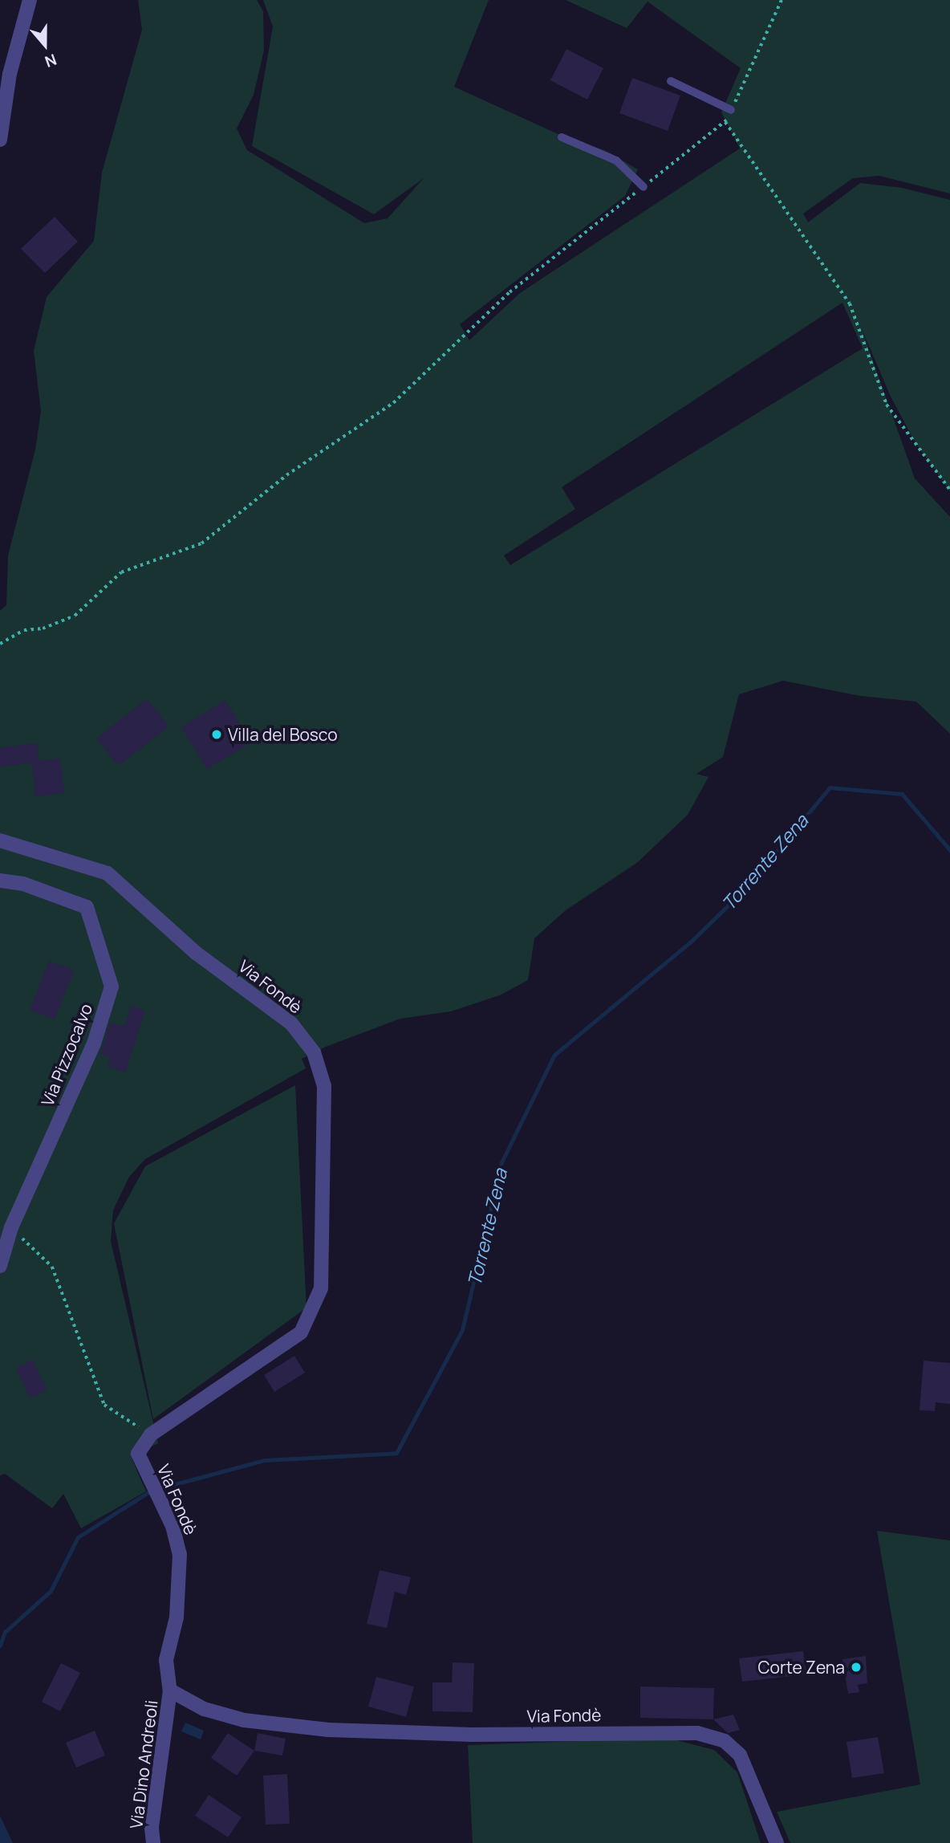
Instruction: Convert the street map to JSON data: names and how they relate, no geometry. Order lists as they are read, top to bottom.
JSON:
{
  "streets": {
    "street": ["Via Fondè", "Via Pizzocalvo", "Via Dino Andreoli"]
  },
  "crossings": [
    ["Via Fondè", "Via Dino Andreoli"]
  ],
  "water": ["Torrente Zena"],
  "places": ["Villa del Bosco", "Corte Zena"],
  "north": "bottom"
}
